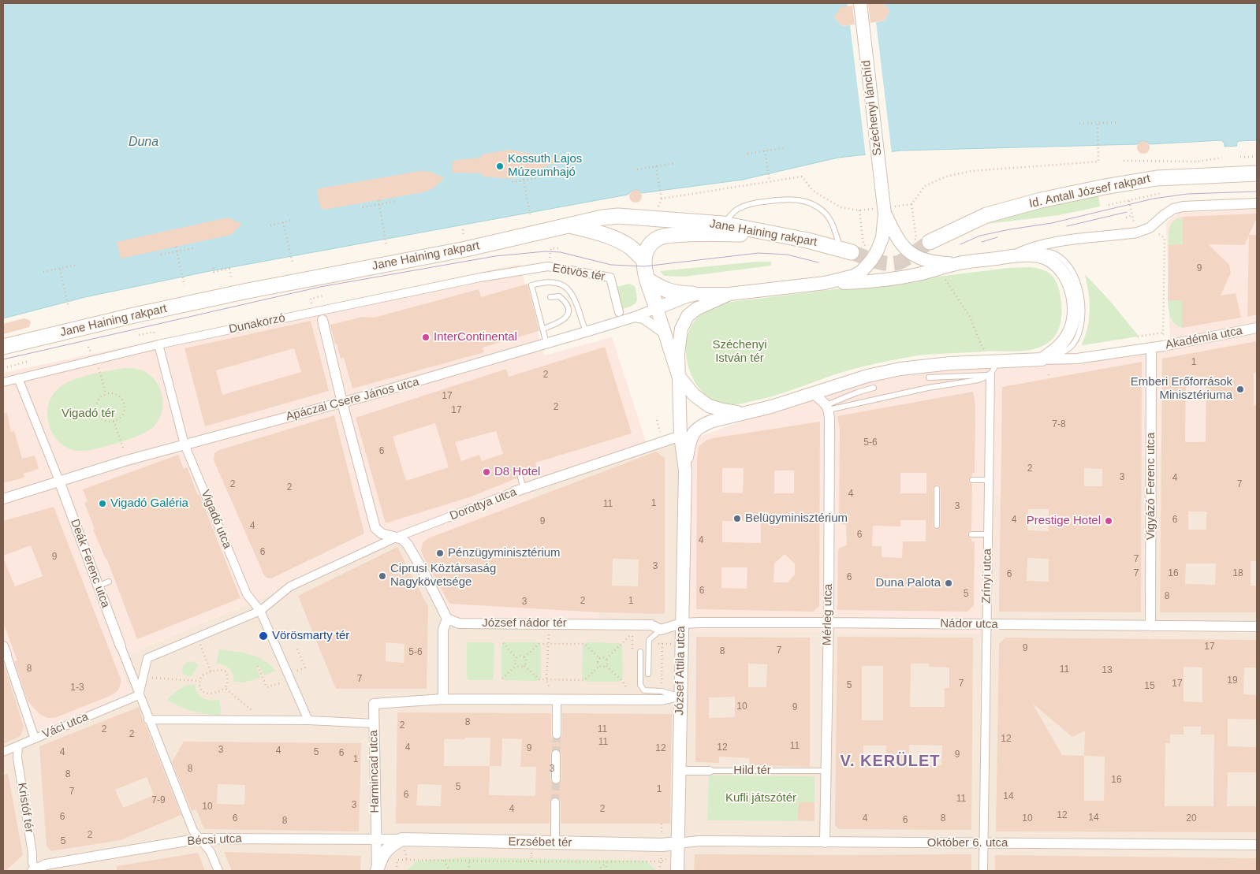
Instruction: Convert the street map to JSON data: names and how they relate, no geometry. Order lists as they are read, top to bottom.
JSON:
{
  "streets": {
    "main road": ["Id. Antall József rakpart", "Jane Haining rakpart"],
    "street": [
      "Széchenyi lánchíd",
      "Eötvös tér",
      "Dunakorzó",
      "Akadémia utca",
      "Apáczai Csere János utca",
      "Vigyázó Ferenc utca",
      "Dorottya utca",
      "Vigadó utca",
      "Deák Ferenc utca",
      "Zrínyi utca",
      "Mérleg utca",
      "József nádor tér",
      "Nádor utca",
      "József Attila utca",
      "Váci utca",
      "Hild tér",
      "Harmincad utca",
      "Kristóf tér",
      "Bécsi utca",
      "Erzsébet tér",
      "Október 6. utca"
    ]
  },
  "crossings": [
    ["Eötvös tér", "Dunakorzó"],
    ["Akadémia utca", "Vigyázó Ferenc utca"],
    ["Apáczai Csere János utca", "Vigadó utca"],
    ["Vigyázó Ferenc utca", "Nádor utca"],
    ["Dorottya utca", "Vigadó utca"],
    ["Zrínyi utca", "Nádor utca"],
    ["Zrínyi utca", "Október 6. utca"],
    ["Mérleg utca", "Nádor utca"],
    ["Mérleg utca", "Hild tér"],
    ["Mérleg utca", "Október 6. utca"],
    ["Nádor utca", "József Attila utca"],
    ["József Attila utca", "Hild tér"],
    ["József Attila utca", "Erzsébet tér"],
    ["József Attila utca", "Október 6. utca"],
    ["Váci utca", "Kristóf tér"],
    ["Harmincad utca", "Bécsi utca"],
    ["Harmincad utca", "Erzsébet tér"],
    ["Kristóf tér", "Bécsi utca"],
    ["Bécsi utca", "Erzsébet tér"],
    ["Erzsébet tér", "Október 6. utca"]
  ],
  "districts": ["V. KERÜLET"],
  "water": ["Duna"],
  "parks": ["Széchenyi István tér", "Vigadó tér", "Kufli játszótér"],
  "places": [
    "Kossuth Lajos Múzeumhajó",
    "InterContinental",
    "Emberi Erőforrások Minisztériuma",
    "D8 Hotel",
    "Vigadó Galéria",
    "Belügyminisztérium",
    "Prestige Hotel",
    "Pénzügyminisztérium",
    "Ciprusi Köztársaság Nagykövetsége",
    "Duna Palota",
    "Vörösmarty tér"
  ],
  "house_numbers": [
    "9",
    "1",
    "2",
    "17",
    "2",
    "17",
    "7-8",
    "5-6",
    "6",
    "2",
    "3",
    "4",
    "2",
    "7",
    "2",
    "4",
    "1",
    "11",
    "3",
    "4",
    "6",
    "9",
    "4",
    "6",
    "4",
    "6",
    "9",
    "7",
    "3",
    "7",
    "16",
    "18",
    "6",
    "6",
    "6",
    "5",
    "8",
    "2",
    "1",
    "3",
    "17",
    "9",
    "7",
    "8",
    "5-6",
    "8",
    "11",
    "13",
    "7",
    "19",
    "7",
    "17",
    "5",
    "15",
    "1-3",
    "10",
    "9",
    "8",
    "2",
    "2",
    "11",
    "2",
    "12",
    "11",
    "11",
    "4",
    "12",
    "9",
    "12",
    "3",
    "4",
    "4",
    "5",
    "6",
    "9",
    "1",
    "8",
    "3",
    "8",
    "16",
    "5",
    "1",
    "7",
    "6",
    "14",
    "11",
    "7-9",
    "3",
    "10",
    "4",
    "2",
    "12",
    "6",
    "14",
    "6",
    "4",
    "8",
    "10",
    "20",
    "6",
    "8",
    "2",
    "5"
  ]
}
